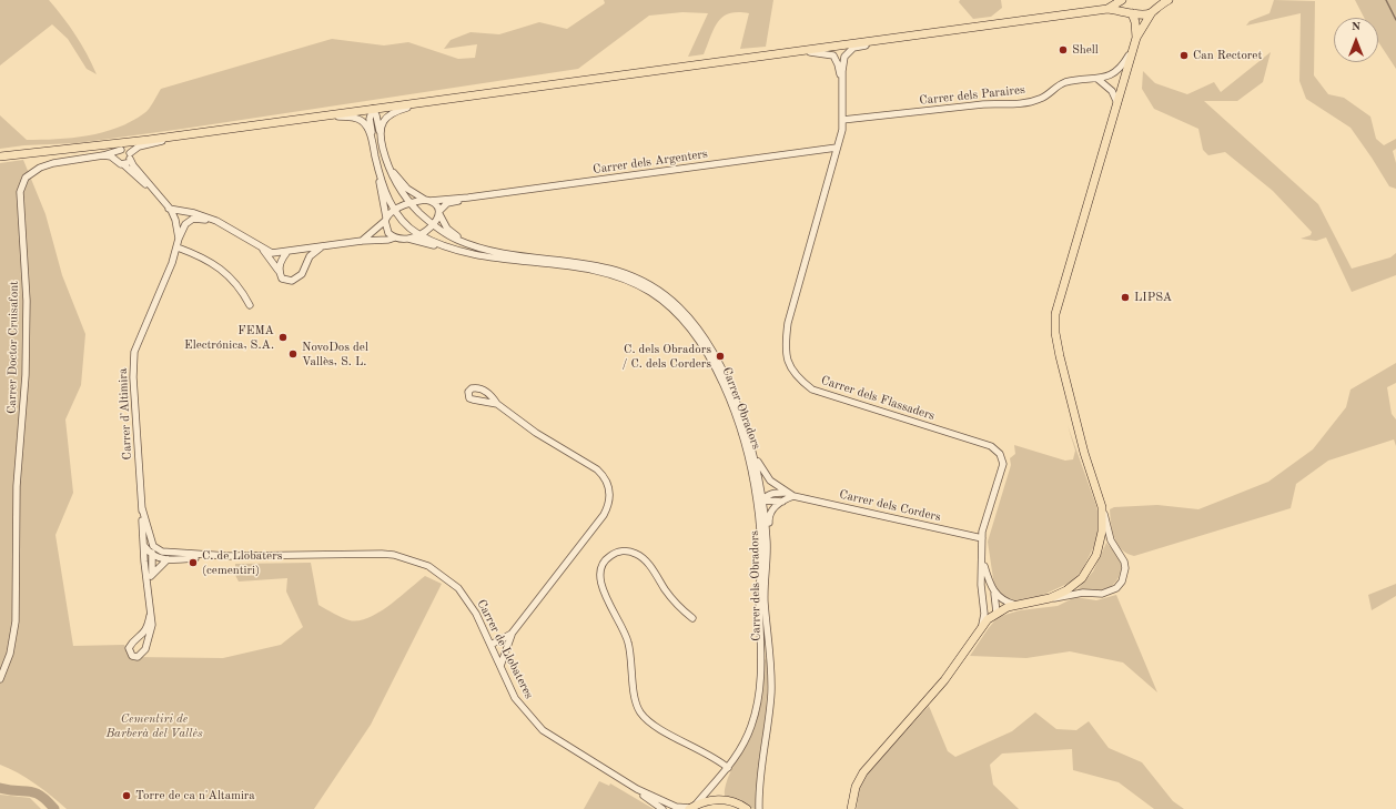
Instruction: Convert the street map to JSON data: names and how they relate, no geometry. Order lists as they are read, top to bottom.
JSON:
{
  "streets": {
    "street": [
      "Carrer dels Paraires",
      "Carrer dels Argenters",
      "Carrer Doctor Cruisafont",
      "Carrer dels Flassaders",
      "Carrer Obradors",
      "Carrer d'Altimira",
      "Carrer dels Corders",
      "Carrer dels Obradors",
      "Carrer de Llobateres"
    ]
  },
  "crossings": [
    ["Carrer dels Paraires", "Carrer dels Flassaders"],
    ["Carrer dels Argenters", "Carrer dels Flassaders"],
    ["Carrer dels Argenters", "Carrer dels Obradors"],
    ["Carrer Doctor Cruisafont", "Carrer d'Altimira"],
    ["Carrer dels Flassaders", "Carrer dels Corders"],
    ["Carrer Obradors", "Carrer dels Obradors"],
    ["Carrer Obradors", "Carrer de Llobateres"],
    ["Carrer d'Altimira", "Carrer de Llobateres"],
    ["Carrer dels Corders", "Carrer dels Obradors"]
  ],
  "parks": ["Cementiri de Barberà del Vallès"],
  "places": [
    "Shell",
    "Can Rectoret",
    "LIPSA",
    "FEMA Electrónica, S.A.",
    "NovoDos del Vallès, S. L.",
    "C. dels Obradors / C. dels Corders",
    "C. de Llobaters (cementiri)",
    "Torre de ca n'Altamira"
  ],
  "north": "top"
}
